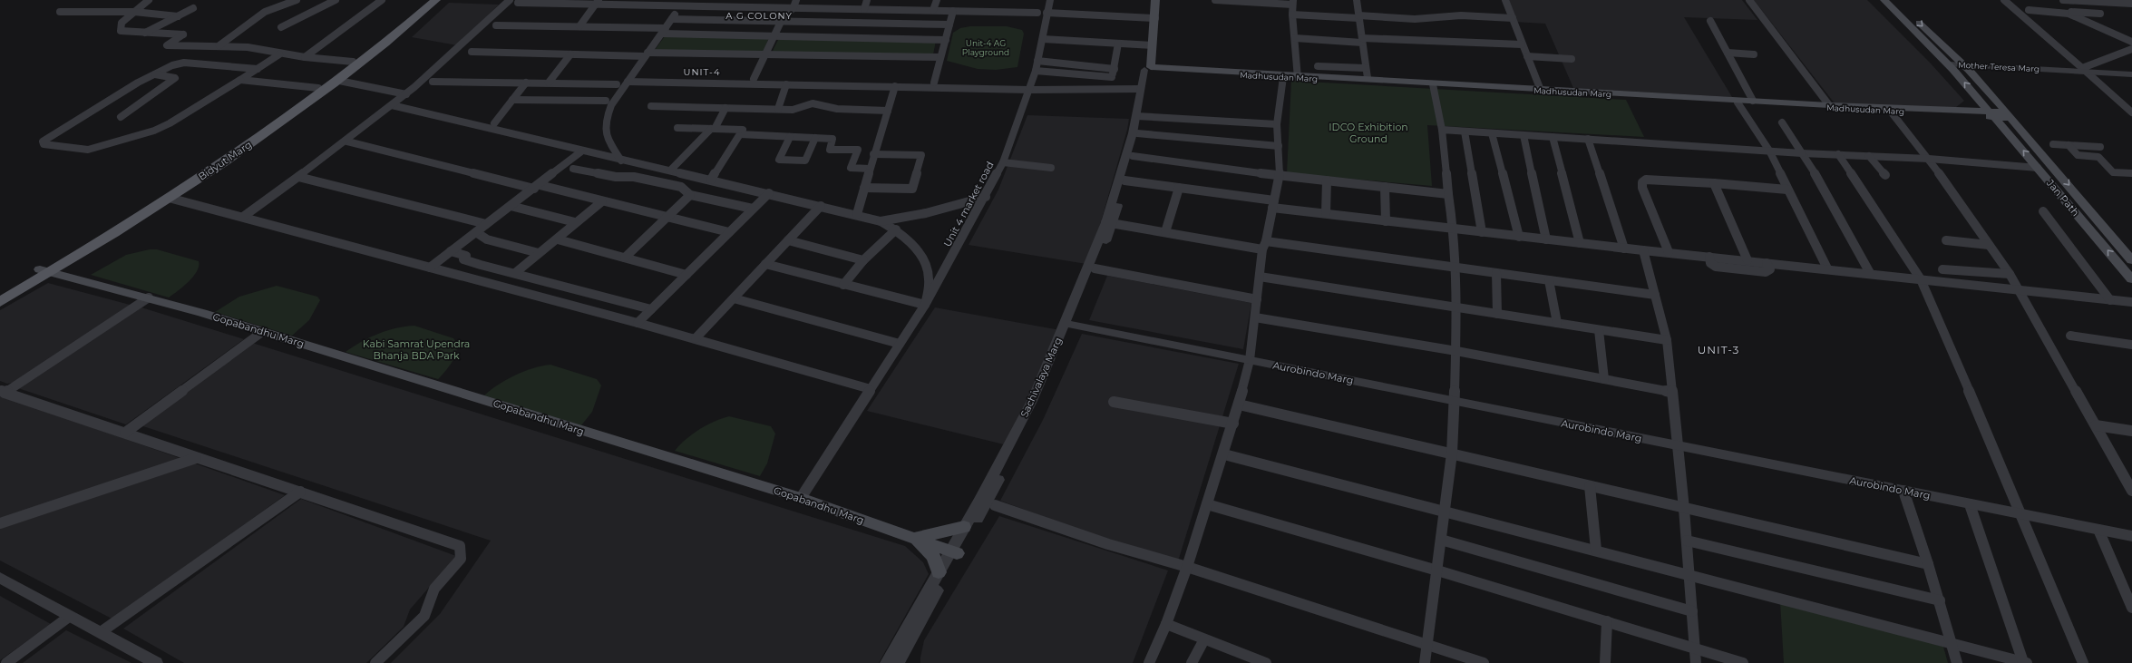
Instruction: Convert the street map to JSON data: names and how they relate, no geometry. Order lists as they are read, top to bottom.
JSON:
{
  "streets": {
    "main road": [
      "Madhusudan Marg",
      "Bidyut Marg",
      "Jan Path",
      "Gopabandhu Marg",
      "Sachivalaya Marg"
    ],
    "street": ["Mother Teresa Marg", "Unit 4 market road", "Aurobindo Marg"]
  },
  "crossings": [
    ["Mother Teresa Marg", "Jan Path"],
    ["Madhusudan Marg", "Jan Path"],
    ["Madhusudan Marg", "Sachivalaya Marg"],
    ["Bidyut Marg", "Gopabandhu Marg"],
    ["Unit 4 market road", "Gopabandhu Marg"],
    ["Gopabandhu Marg", "Sachivalaya Marg"],
    ["Aurobindo Marg", "Sachivalaya Marg"]
  ],
  "districts": ["A G COLONY", "UNIT-4", "UNIT-3"],
  "parks": ["Unit-4 AG Playground", "IDCO Exhibition Ground", "Kabi Samrat Upendra Bhanja BDA Park"]
}
